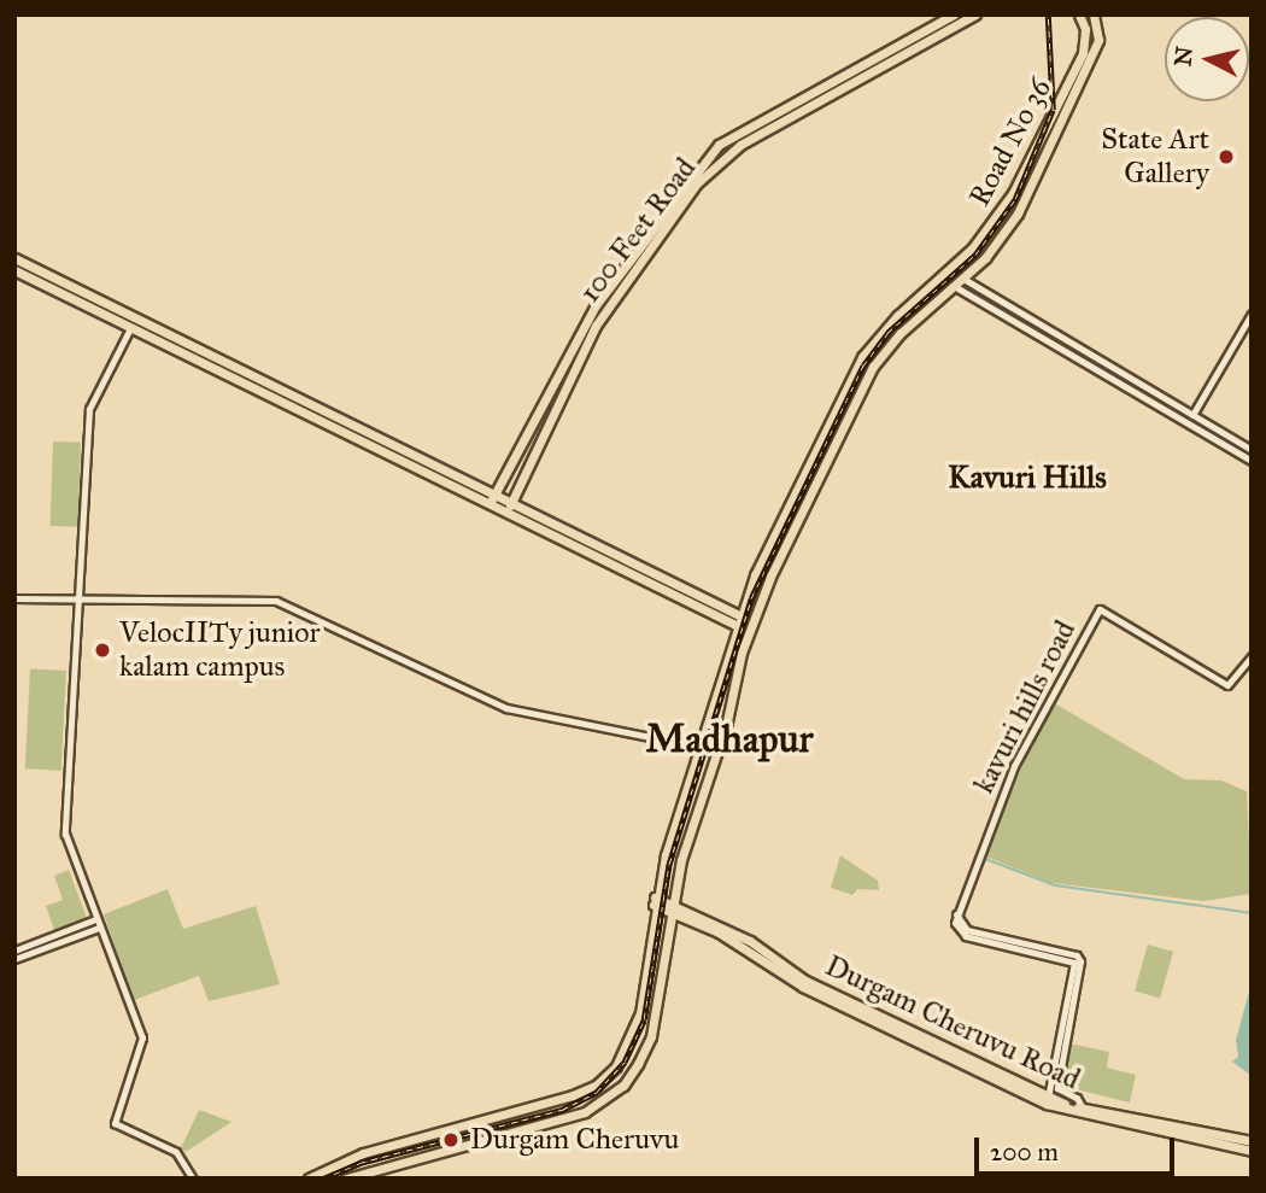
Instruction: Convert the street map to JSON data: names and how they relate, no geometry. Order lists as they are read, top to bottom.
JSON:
{
  "streets": {
    "main road": ["Road No 36", "100 Feet Road", "Durgam Cheruvu Road"],
    "street": ["kavuri hills road"]
  },
  "crossings": [
    ["Road No 36", "Durgam Cheruvu Road"]
  ],
  "districts": ["Kavuri Hills", "Madhapur"],
  "places": ["State Art Gallery", "VelocIITy junior kalam campus", "Durgam Cheruvu"],
  "scale_bar": "200 m",
  "north": "left"
}
